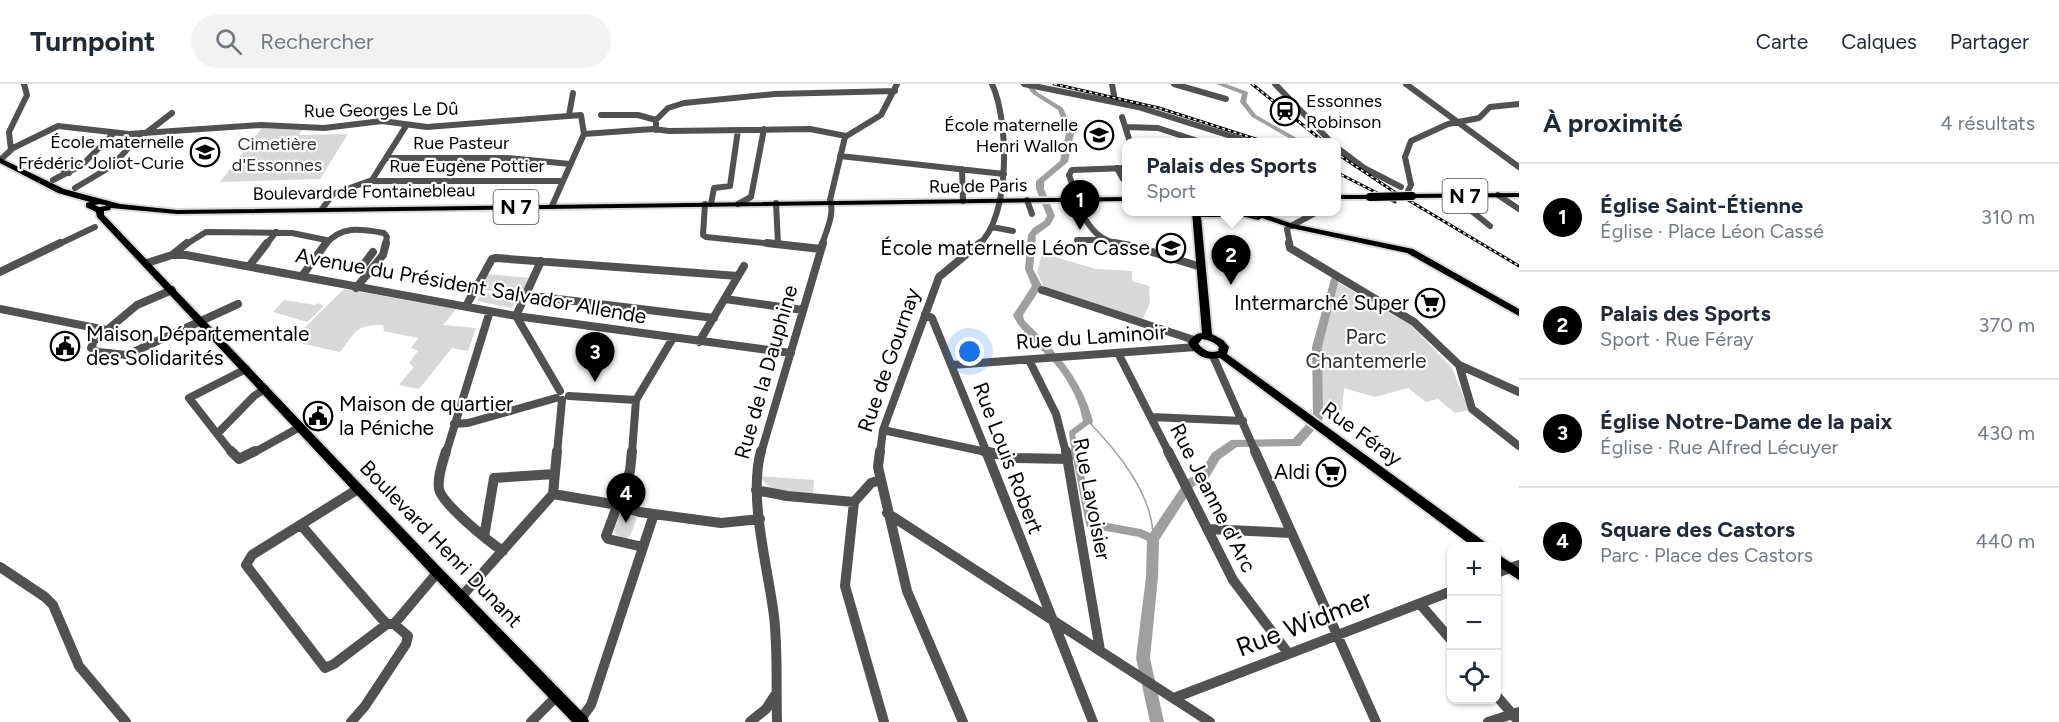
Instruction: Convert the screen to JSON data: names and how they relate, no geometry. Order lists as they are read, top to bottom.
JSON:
{
  "streets": {
    "main road": [
      "Rue de Paris",
      "Boulevard de Fontainebleau",
      "N 7",
      "Rue Féray",
      "Boulevard Henri Dunant"
    ],
    "street": [
      "Rue Georges Le Dû",
      "Rue Pasteur",
      "Rue Eugène Pottier",
      "Avenue du Président Salvador Allende",
      "Rue du Laminoir",
      "Rue de Gournay",
      "Rue de la Dauphine",
      "Rue Louis Robert",
      "Rue Jeanne d'Arc",
      "Rue Lavoisier",
      "Rue Widmer"
    ]
  },
  "crossings": [
    ["Rue Eugène Pottier", "Boulevard de Fontainebleau"],
    ["Rue de Paris", "Boulevard de Fontainebleau"],
    ["Rue de Paris", "Rue de Gournay"],
    ["Rue de Paris", "Rue de la Dauphine"],
    ["Boulevard de Fontainebleau", "Rue de la Dauphine"],
    ["Boulevard de Fontainebleau", "Boulevard Henri Dunant"],
    ["Avenue du Président Salvador Allende", "Rue de la Dauphine"],
    ["Avenue du Président Salvador Allende", "Boulevard Henri Dunant"],
    ["Rue du Laminoir", "Rue Louis Robert"],
    ["Rue du Laminoir", "Rue Jeanne d'Arc"],
    ["Rue du Laminoir", "Rue Lavoisier"],
    ["Rue de Gournay", "Rue Louis Robert"],
    ["Rue Jeanne d'Arc", "Rue Widmer"]
  ],
  "parks": ["Cimetière d'Essonnes", "Parc Chantemerle"],
  "places": {
    "station": ["Essonnes Robinson"],
    "school or university": ["École maternelle Henri Wallon", "École maternelle Frédéric Joliot-Curie", "École maternelle Léon Casse"],
    "supermarket": ["Intermarché Super", "Aldi"],
    "public building": ["Maison Départementale des Solidarités", "Maison de quartier la Péniche"]
  },
  "page": {
    "header": "Turnpoint",
    "search": "Rechercher",
    "nav": ["Carte", "Calques", "Partager"],
    "heading": ["À proximité", "4 résultats"],
    "popup": ["Palais des Sports", "Sport"],
    "list": [
      {
        "mark": "1",
        "name": "Église Saint-Étienne",
        "note": "Église · Place Léon Cassé",
        "value": "310 m"
      },
      {
        "mark": "2",
        "name": "Palais des Sports",
        "note": "Sport · Rue Féray",
        "value": "370 m"
      },
      {
        "mark": "3",
        "name": "Église Notre-Dame de la paix",
        "note": "Église · Rue Alfred Lécuyer",
        "value": "430 m"
      },
      {
        "mark": "4",
        "name": "Square des Castors",
        "note": "Parc · Place des Castors",
        "value": "440 m"
      }
    ],
    "pins": [
      "1",
      "2",
      "3",
      "4"
    ],
    "map_buttons": ["+", "−"]
  }
}
